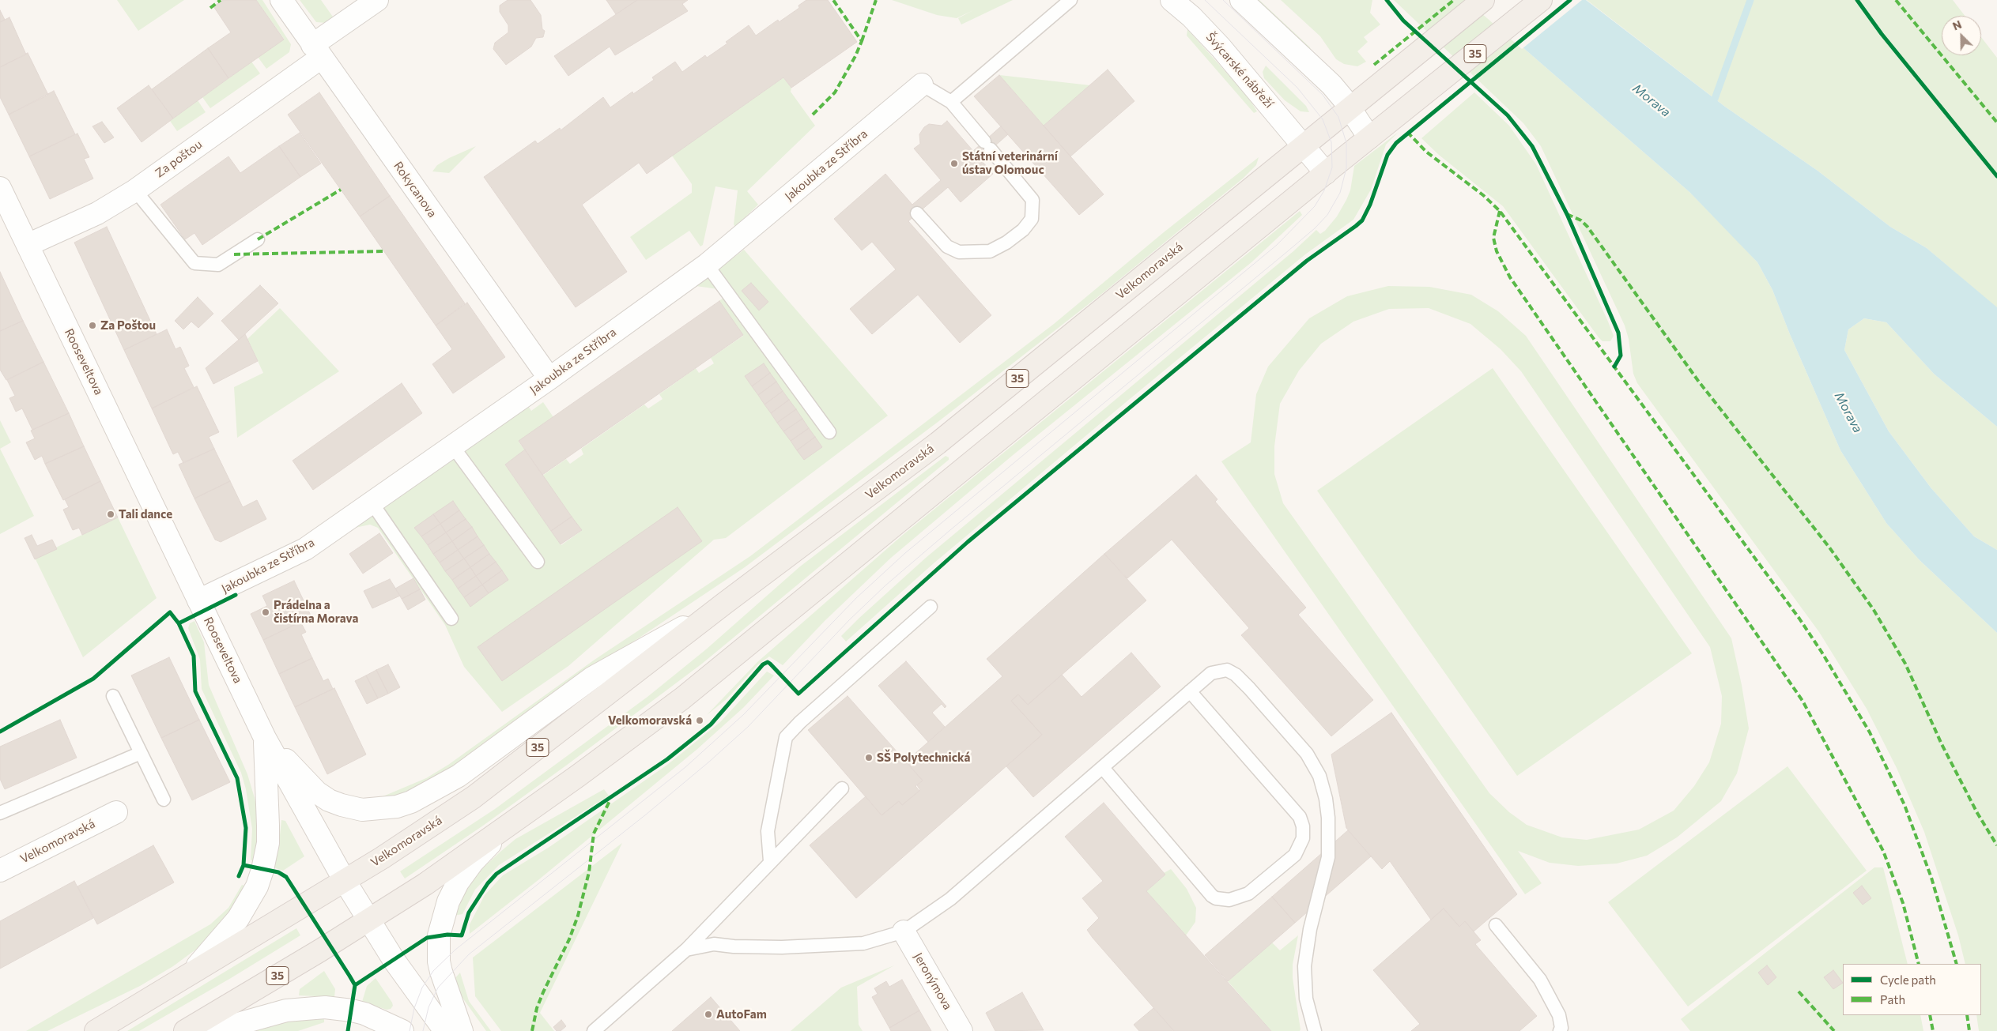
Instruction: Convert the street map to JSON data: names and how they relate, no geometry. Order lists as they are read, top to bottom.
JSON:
{
  "streets": {
    "main road": ["35", "Velkomoravská"],
    "street": [
      "Švýcarské nábřeží",
      "Za poštou",
      "Jakoubka ze Stříbra",
      "Rokycanova",
      "Rooseveltova",
      "Jeronýmova"
    ]
  },
  "crossings": [
    ["35", "Švýcarské nábřeží"],
    ["35", "Rooseveltova"],
    ["Švýcarské nábřeží", "Velkomoravská"],
    ["Za poštou", "Rokycanova"],
    ["Za poštou", "Rooseveltova"],
    ["Jakoubka ze Stříbra", "Rokycanova"],
    ["Jakoubka ze Stříbra", "Rooseveltova"],
    ["Velkomoravská", "Rooseveltova"]
  ],
  "water": ["Morava"],
  "places": [
    "Státní veterinární ústav Olomouc",
    "Za Poštou",
    "Tali dance",
    "Prádelna a čistírna Morava",
    "Velkomoravská",
    "SŠ Polytechnická",
    "AutoFam"
  ],
  "legend": ["Cycle path", "Path"],
  "north": "top left"
}
